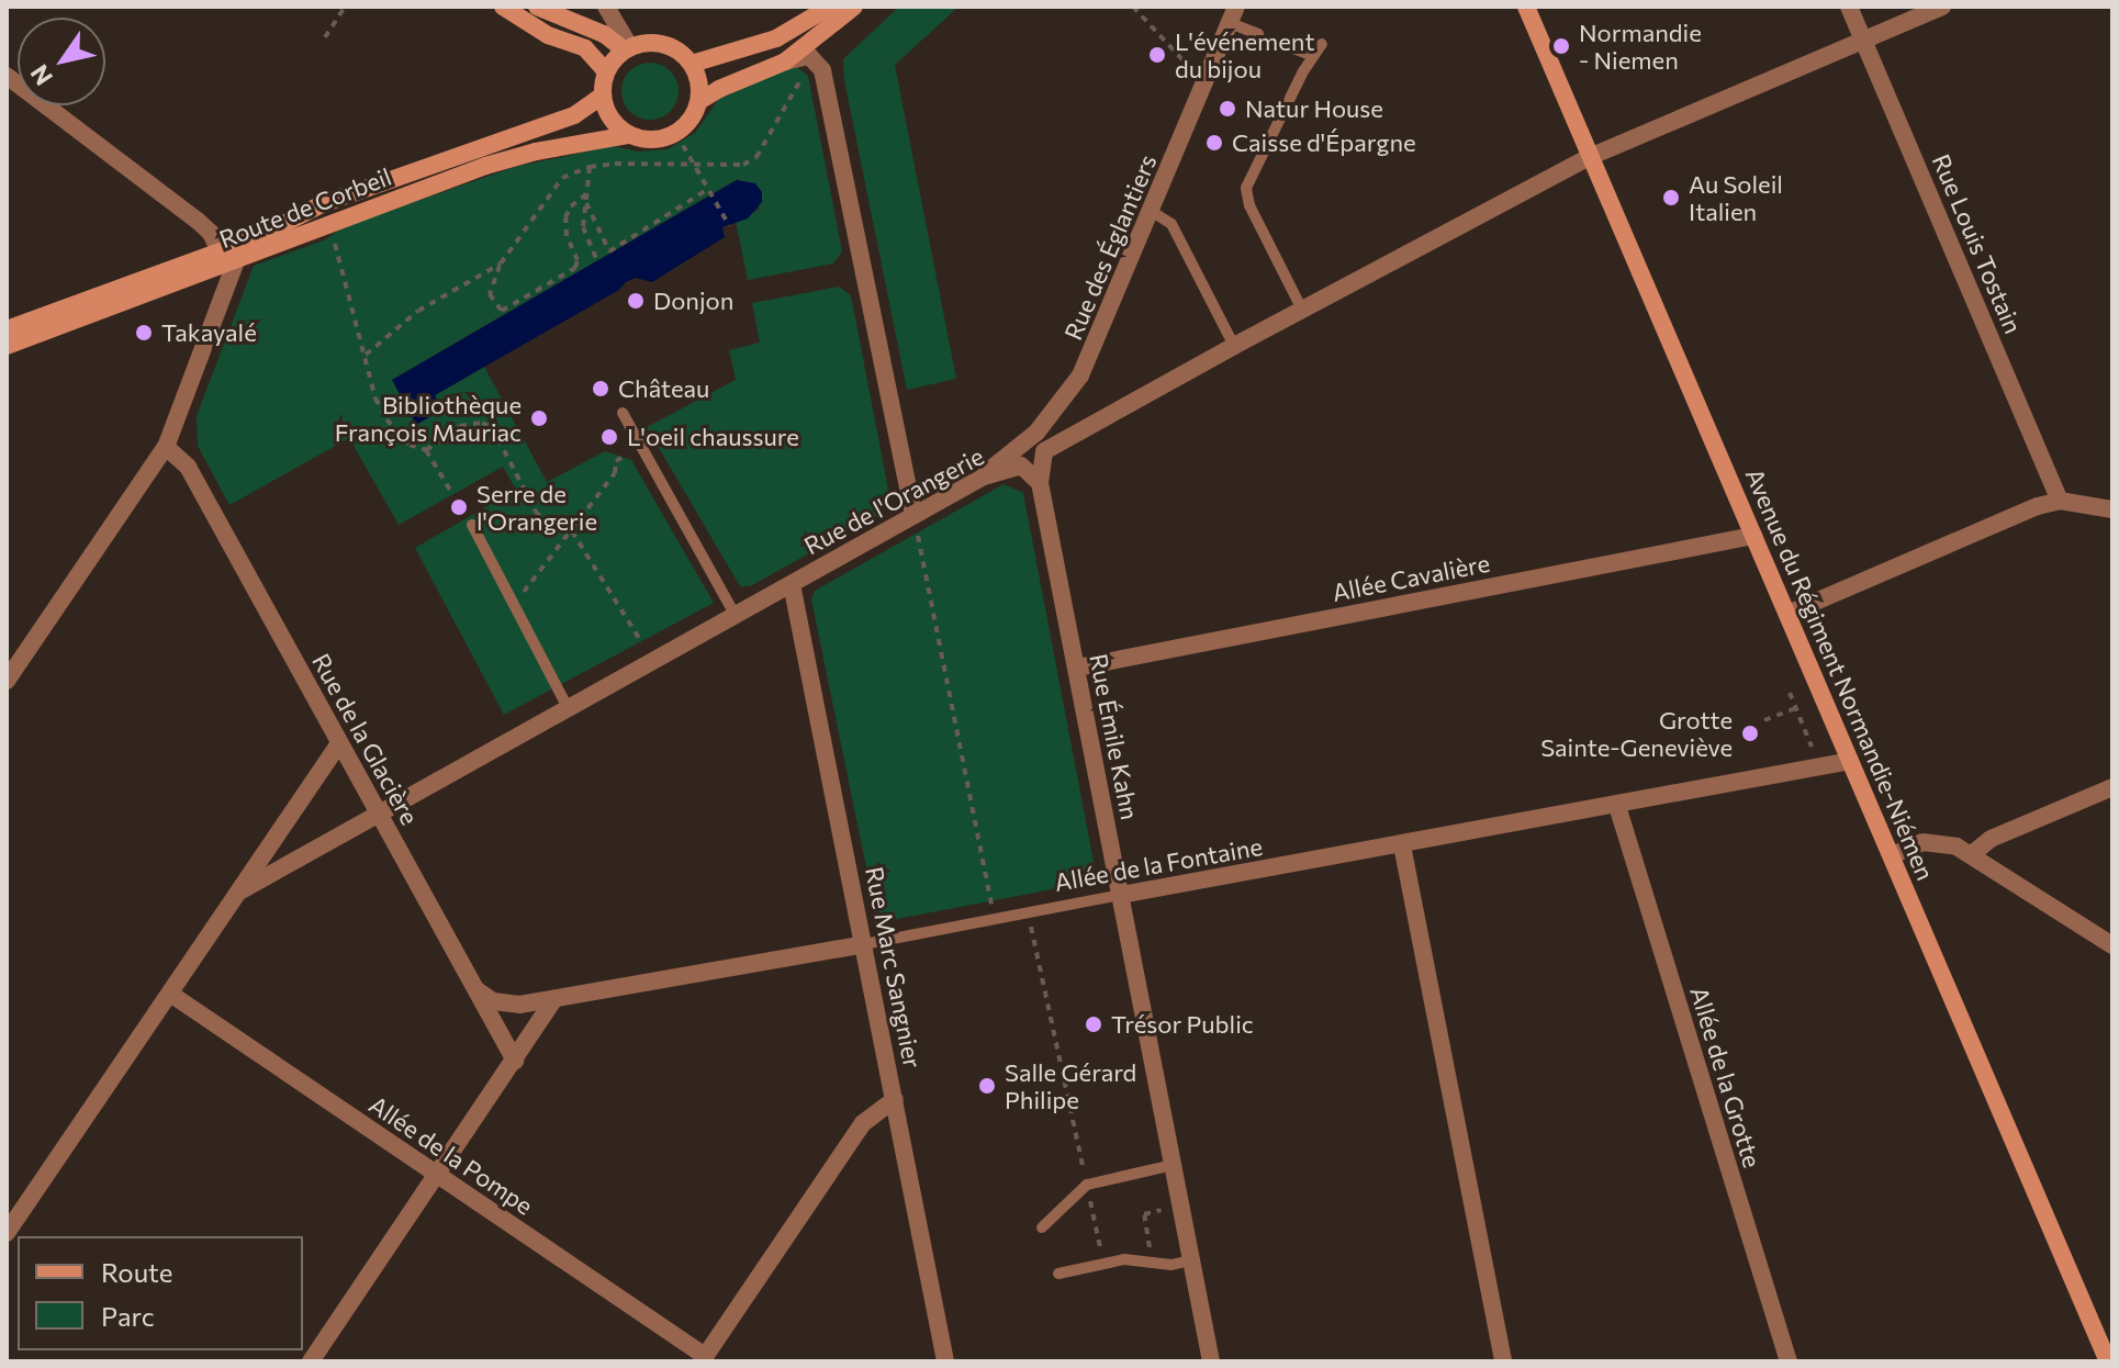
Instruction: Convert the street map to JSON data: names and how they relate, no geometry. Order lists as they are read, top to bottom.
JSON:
{
  "streets": {
    "main road": ["Route de Corbeil", "Avenue du Régiment Normandie-Niémen"],
    "street": [
      "Rue Louis Tostain",
      "Rue des Églantiers",
      "Rue de l'Orangerie",
      "Allée Cavalière",
      "Rue Émile Kahn",
      "Rue de la Glacière",
      "Allée de la Fontaine",
      "Rue Marc Sangnier",
      "Allée de la Grotte",
      "Allée de la Pompe"
    ]
  },
  "crossings": [
    ["Rue des Églantiers", "Rue de l'Orangerie"],
    ["Rue de l'Orangerie", "Rue Émile Kahn"],
    ["Rue de l'Orangerie", "Rue de la Glacière"],
    ["Rue de l'Orangerie", "Rue Marc Sangnier"],
    ["Allée Cavalière", "Avenue du Régiment Normandie-Niémen"],
    ["Allée Cavalière", "Rue Émile Kahn"],
    ["Avenue du Régiment Normandie-Niémen", "Allée de la Fontaine"],
    ["Rue Émile Kahn", "Allée de la Fontaine"],
    ["Rue de la Glacière", "Allée de la Fontaine"],
    ["Allée de la Fontaine", "Rue Marc Sangnier"],
    ["Allée de la Fontaine", "Allée de la Grotte"]
  ],
  "places": [
    "Normandie - Niemen",
    "L'événement du bijou",
    "Natur House",
    "Caisse d'Épargne",
    "Au Soleil Italien",
    "Donjon",
    "Takayalé",
    "Château",
    "Bibliothèque François Mauriac",
    "L'oeil chaussure",
    "Serre de l'Orangerie",
    "Grotte Sainte-Geneviève",
    "Trésor Public",
    "Salle Gérard Philipe"
  ],
  "legend": ["Route", "Parc"],
  "north": "bottom left"
}
